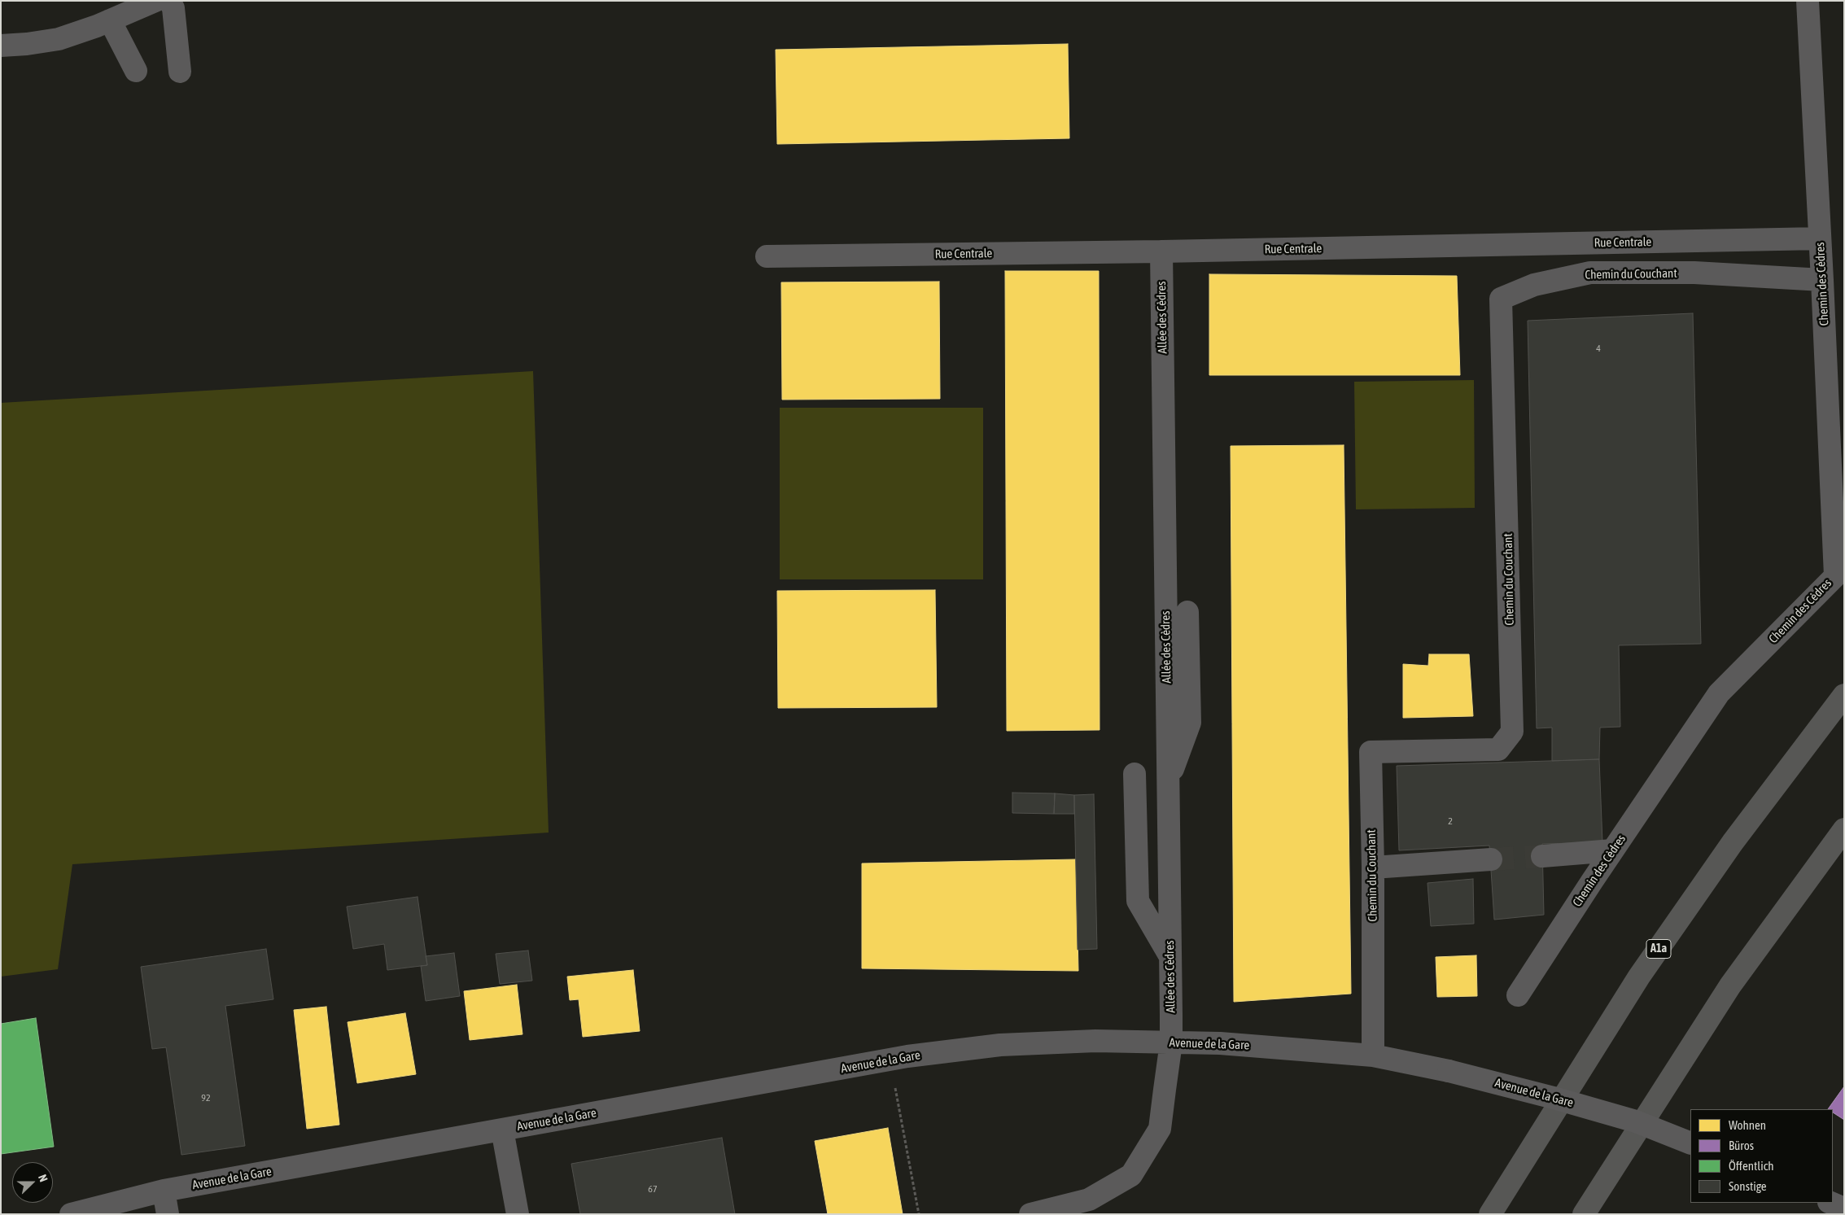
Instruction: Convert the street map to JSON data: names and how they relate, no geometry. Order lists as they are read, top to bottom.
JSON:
{
  "streets": {
    "highway": ["A1a"],
    "street": [
      "Rue Centrale",
      "Chemin du Couchant",
      "Chemin des Cèdres",
      "Allée des Cèdres",
      "Avenue de la Gare"
    ]
  },
  "crossings": [
    ["Rue Centrale", "Chemin des Cèdres"],
    ["Rue Centrale", "Allée des Cèdres"],
    ["Chemin du Couchant", "Chemin des Cèdres"],
    ["Chemin du Couchant", "Avenue de la Gare"],
    ["Allée des Cèdres", "Avenue de la Gare"]
  ],
  "house_numbers": [
    "4",
    "2",
    "92",
    "67"
  ],
  "legend": [
    "Wohnen",
    "Büros",
    "Öffentlich",
    "Sonstige"
  ],
  "north": "right"
}
